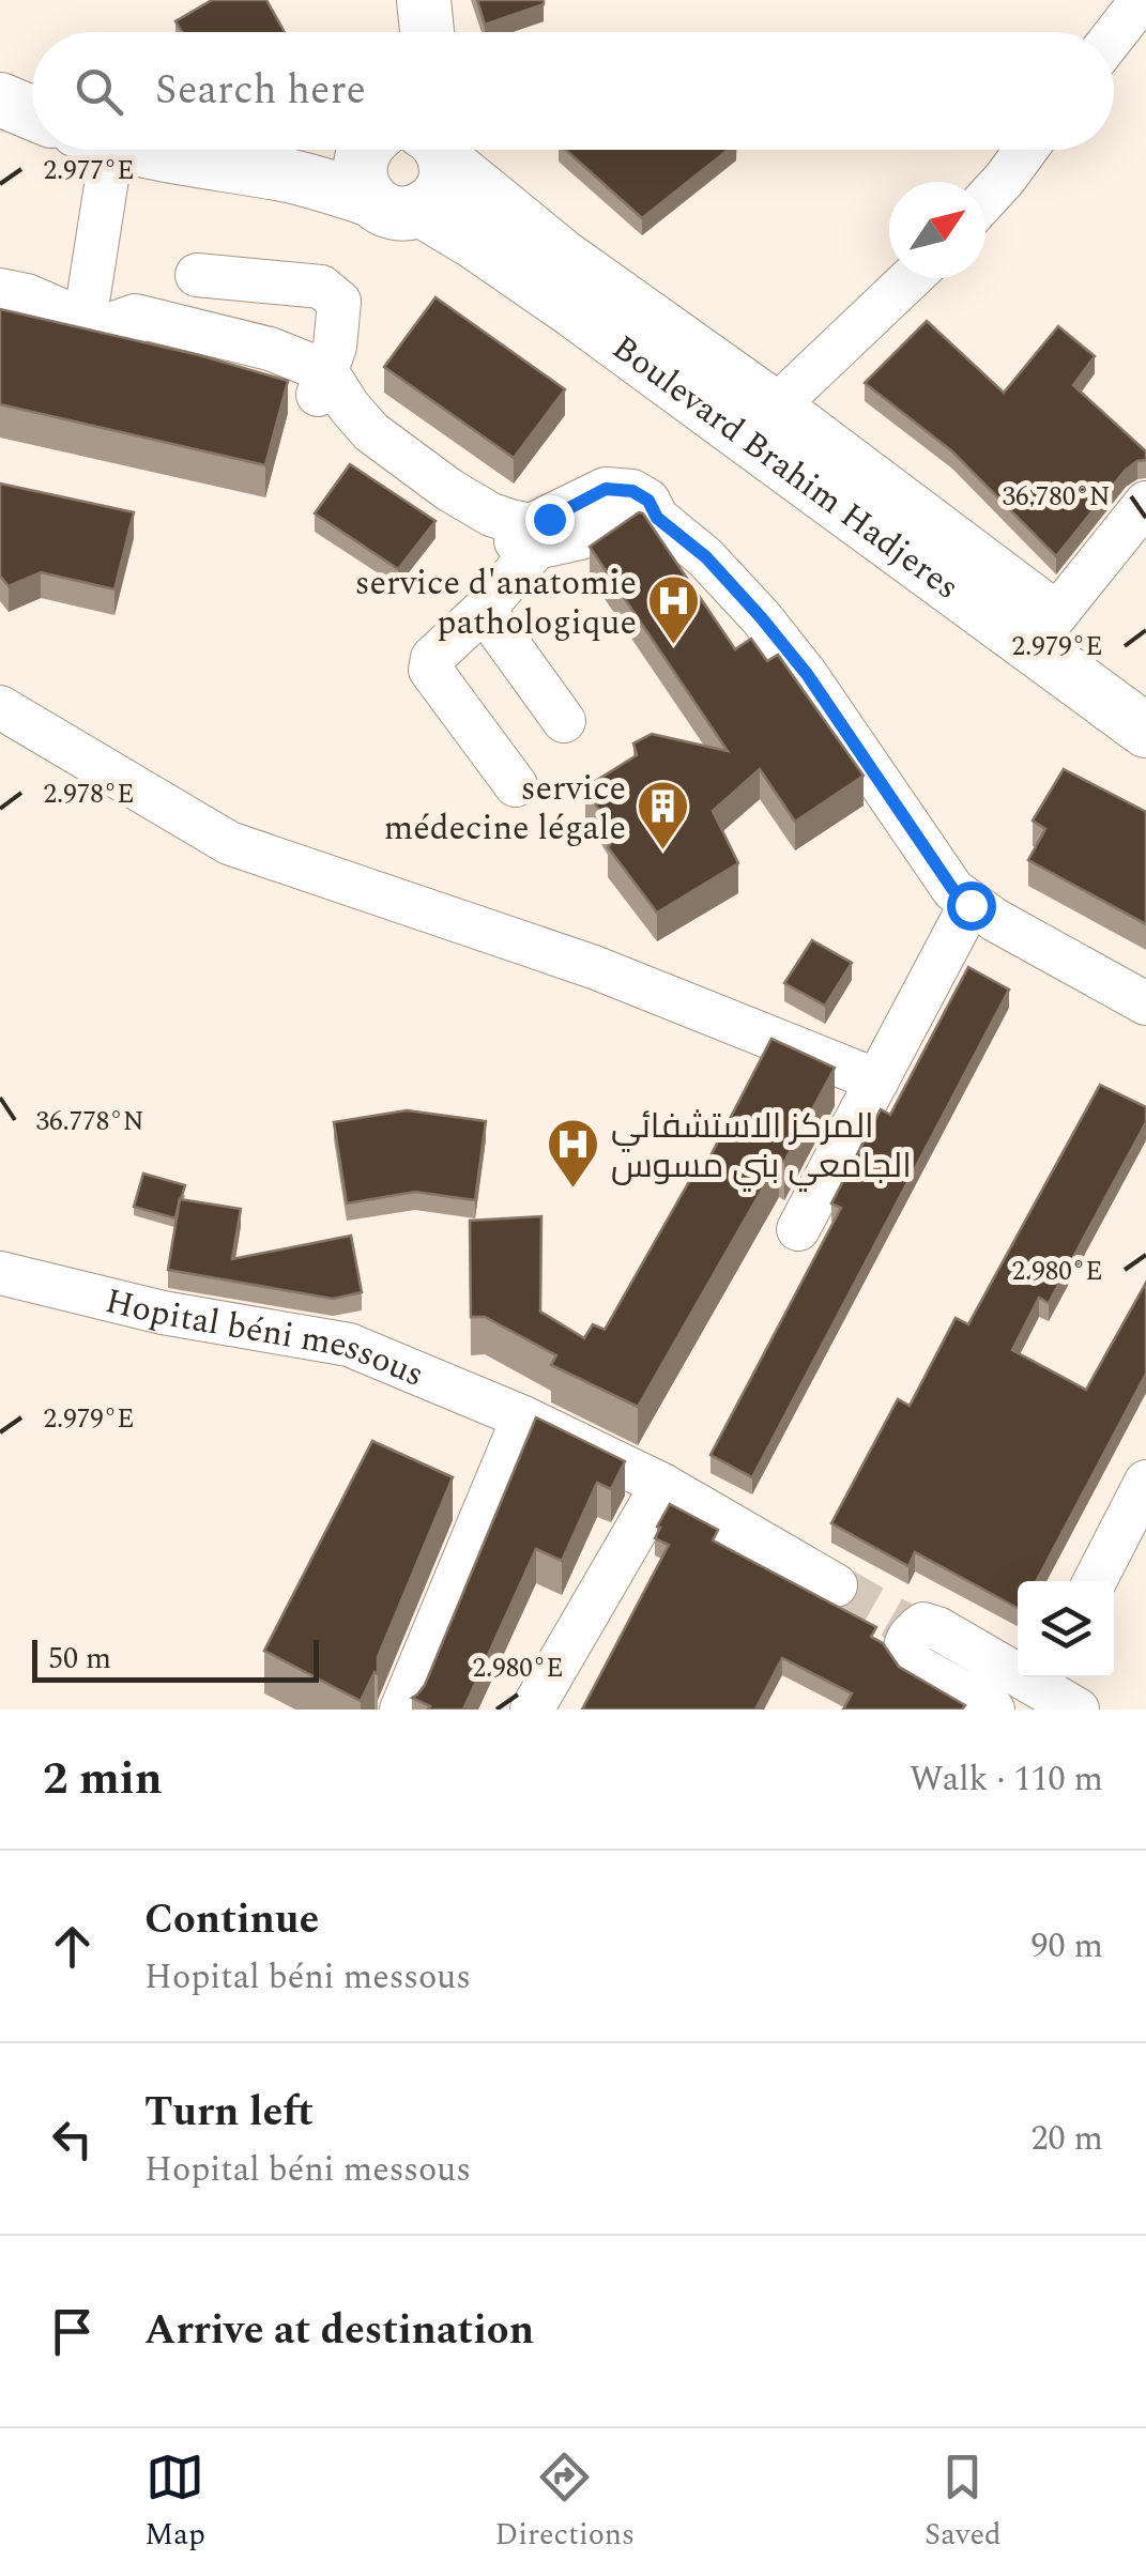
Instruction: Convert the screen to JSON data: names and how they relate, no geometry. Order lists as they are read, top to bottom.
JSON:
{
  "streets": {
    "main road": ["Boulevard Brahim Hadjeres"],
    "street": ["Hopital béni messous"]
  },
  "places": {
    "hospital": ["service d'anatomie pathologique", "المركز الاستشفائي الجامعي بني مسوس"],
    "building": ["service médecine légale"]
  },
  "scale_bar": "50 m",
  "north": "top right",
  "page": {
    "search": "Search here",
    "scale": "50 m",
    "heading": ["2 min", "Walk · 110 m"],
    "list": [
      ["Continue", "Hopital béni messous", "90 m"],
      ["Turn left", "Hopital béni messous", "20 m"],
      "Arrive at destination"
    ],
    "nav": ["Map", "Directions", "Saved"]
  },
  "coordinates": [
    "2.977°E",
    "36.780°N",
    "2.979°E",
    "2.978°E",
    "36.778°N",
    "2.980°E"
  ]
}
